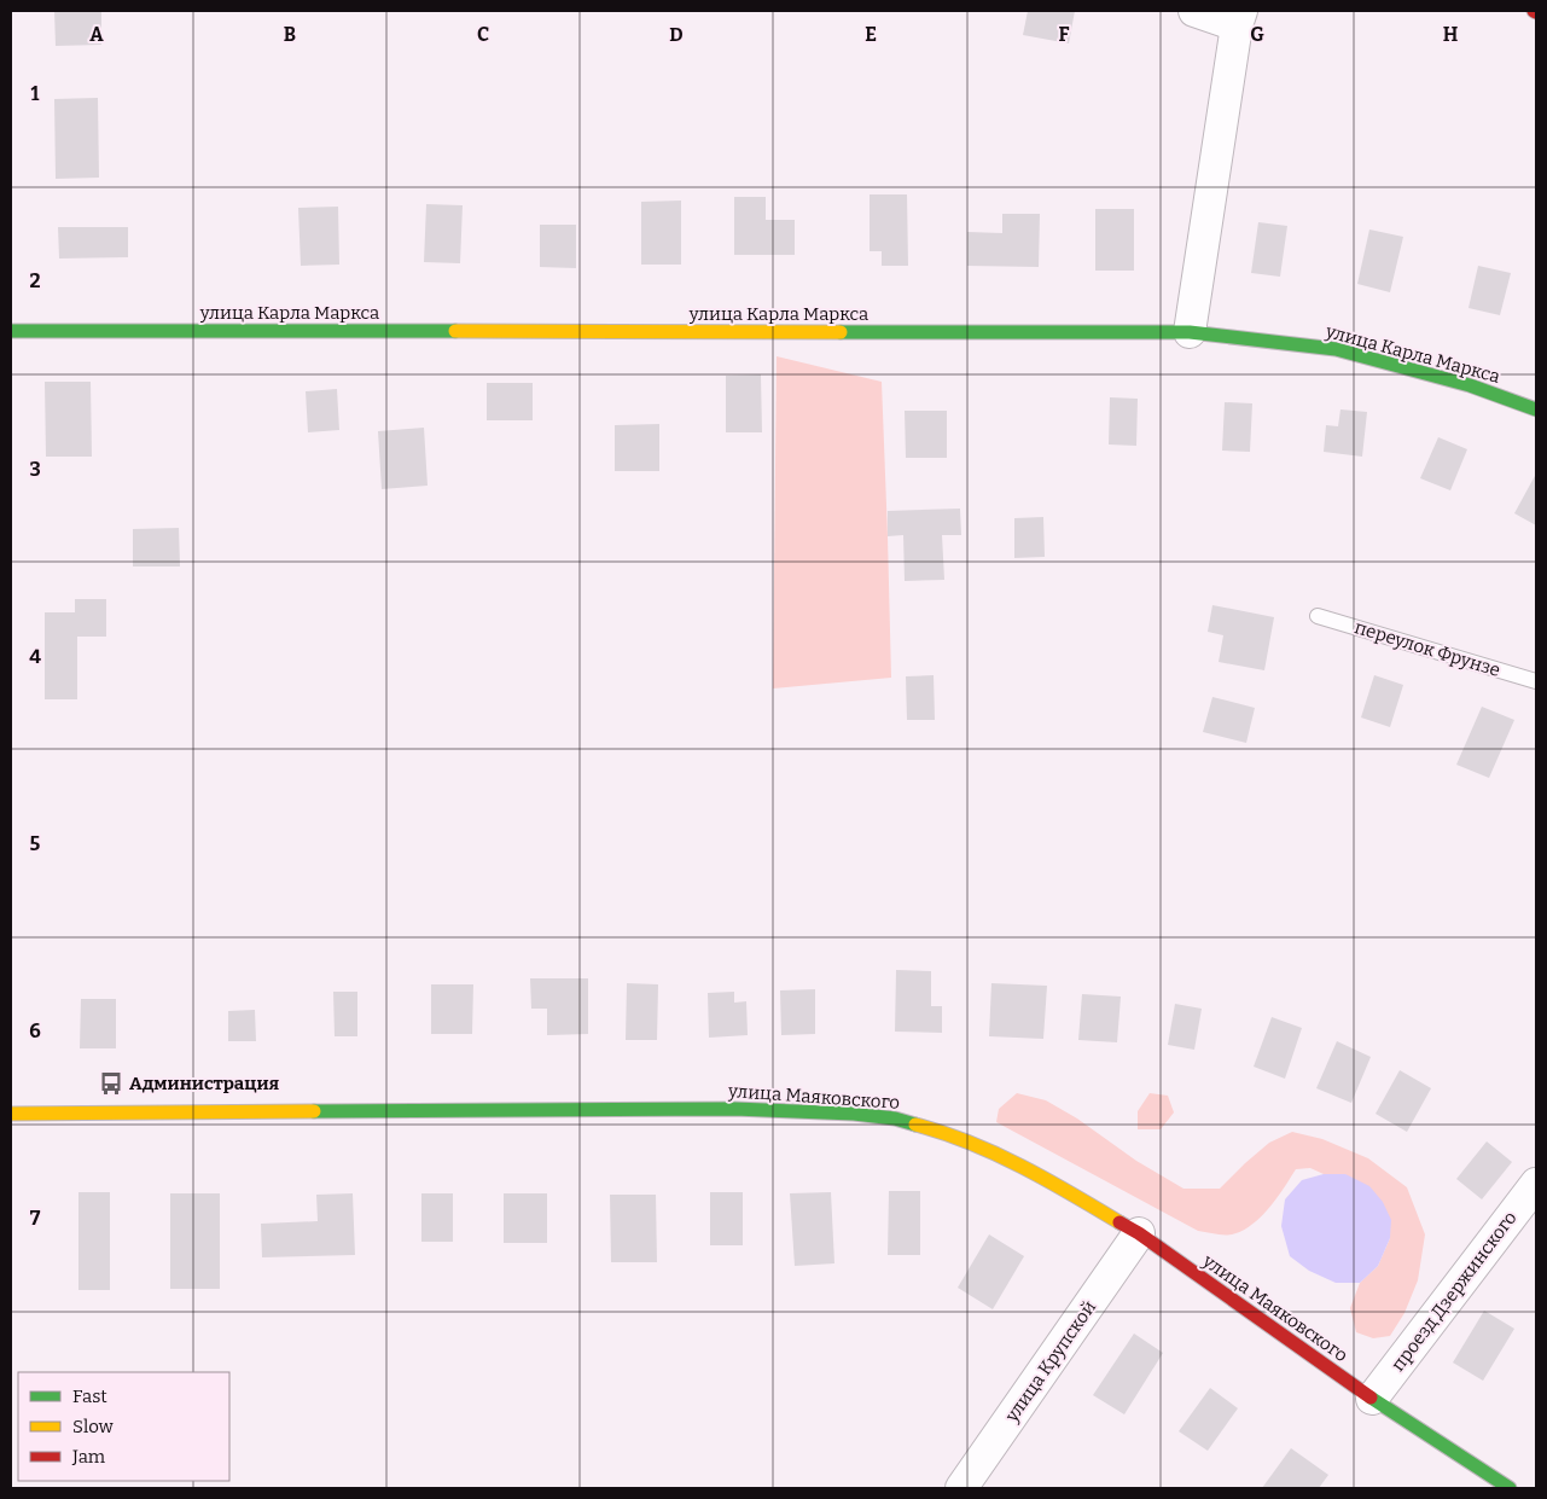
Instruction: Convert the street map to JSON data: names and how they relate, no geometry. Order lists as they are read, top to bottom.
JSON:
{
  "streets": {
    "street": [
      "улица Карла Маркса",
      "улица Маяковского",
      "проезд Дзержинского",
      "улица Крупской"
    ],
    "lane": ["переулок Фрунзе"]
  },
  "crossings": [
    ["улица Маяковского", "проезд Дзержинского"],
    ["улица Маяковского", "улица Крупской"]
  ],
  "places": {
    "bus stop": ["Администрация"]
  },
  "legend": ["Fast", "Slow", "Jam"],
  "grid": {
    "columns": [
      "A",
      "B",
      "C",
      "D",
      "E",
      "F",
      "G",
      "H"
    ],
    "rows": [
      "1",
      "2",
      "3",
      "4",
      "5",
      "6",
      "7"
    ]
  }
}
